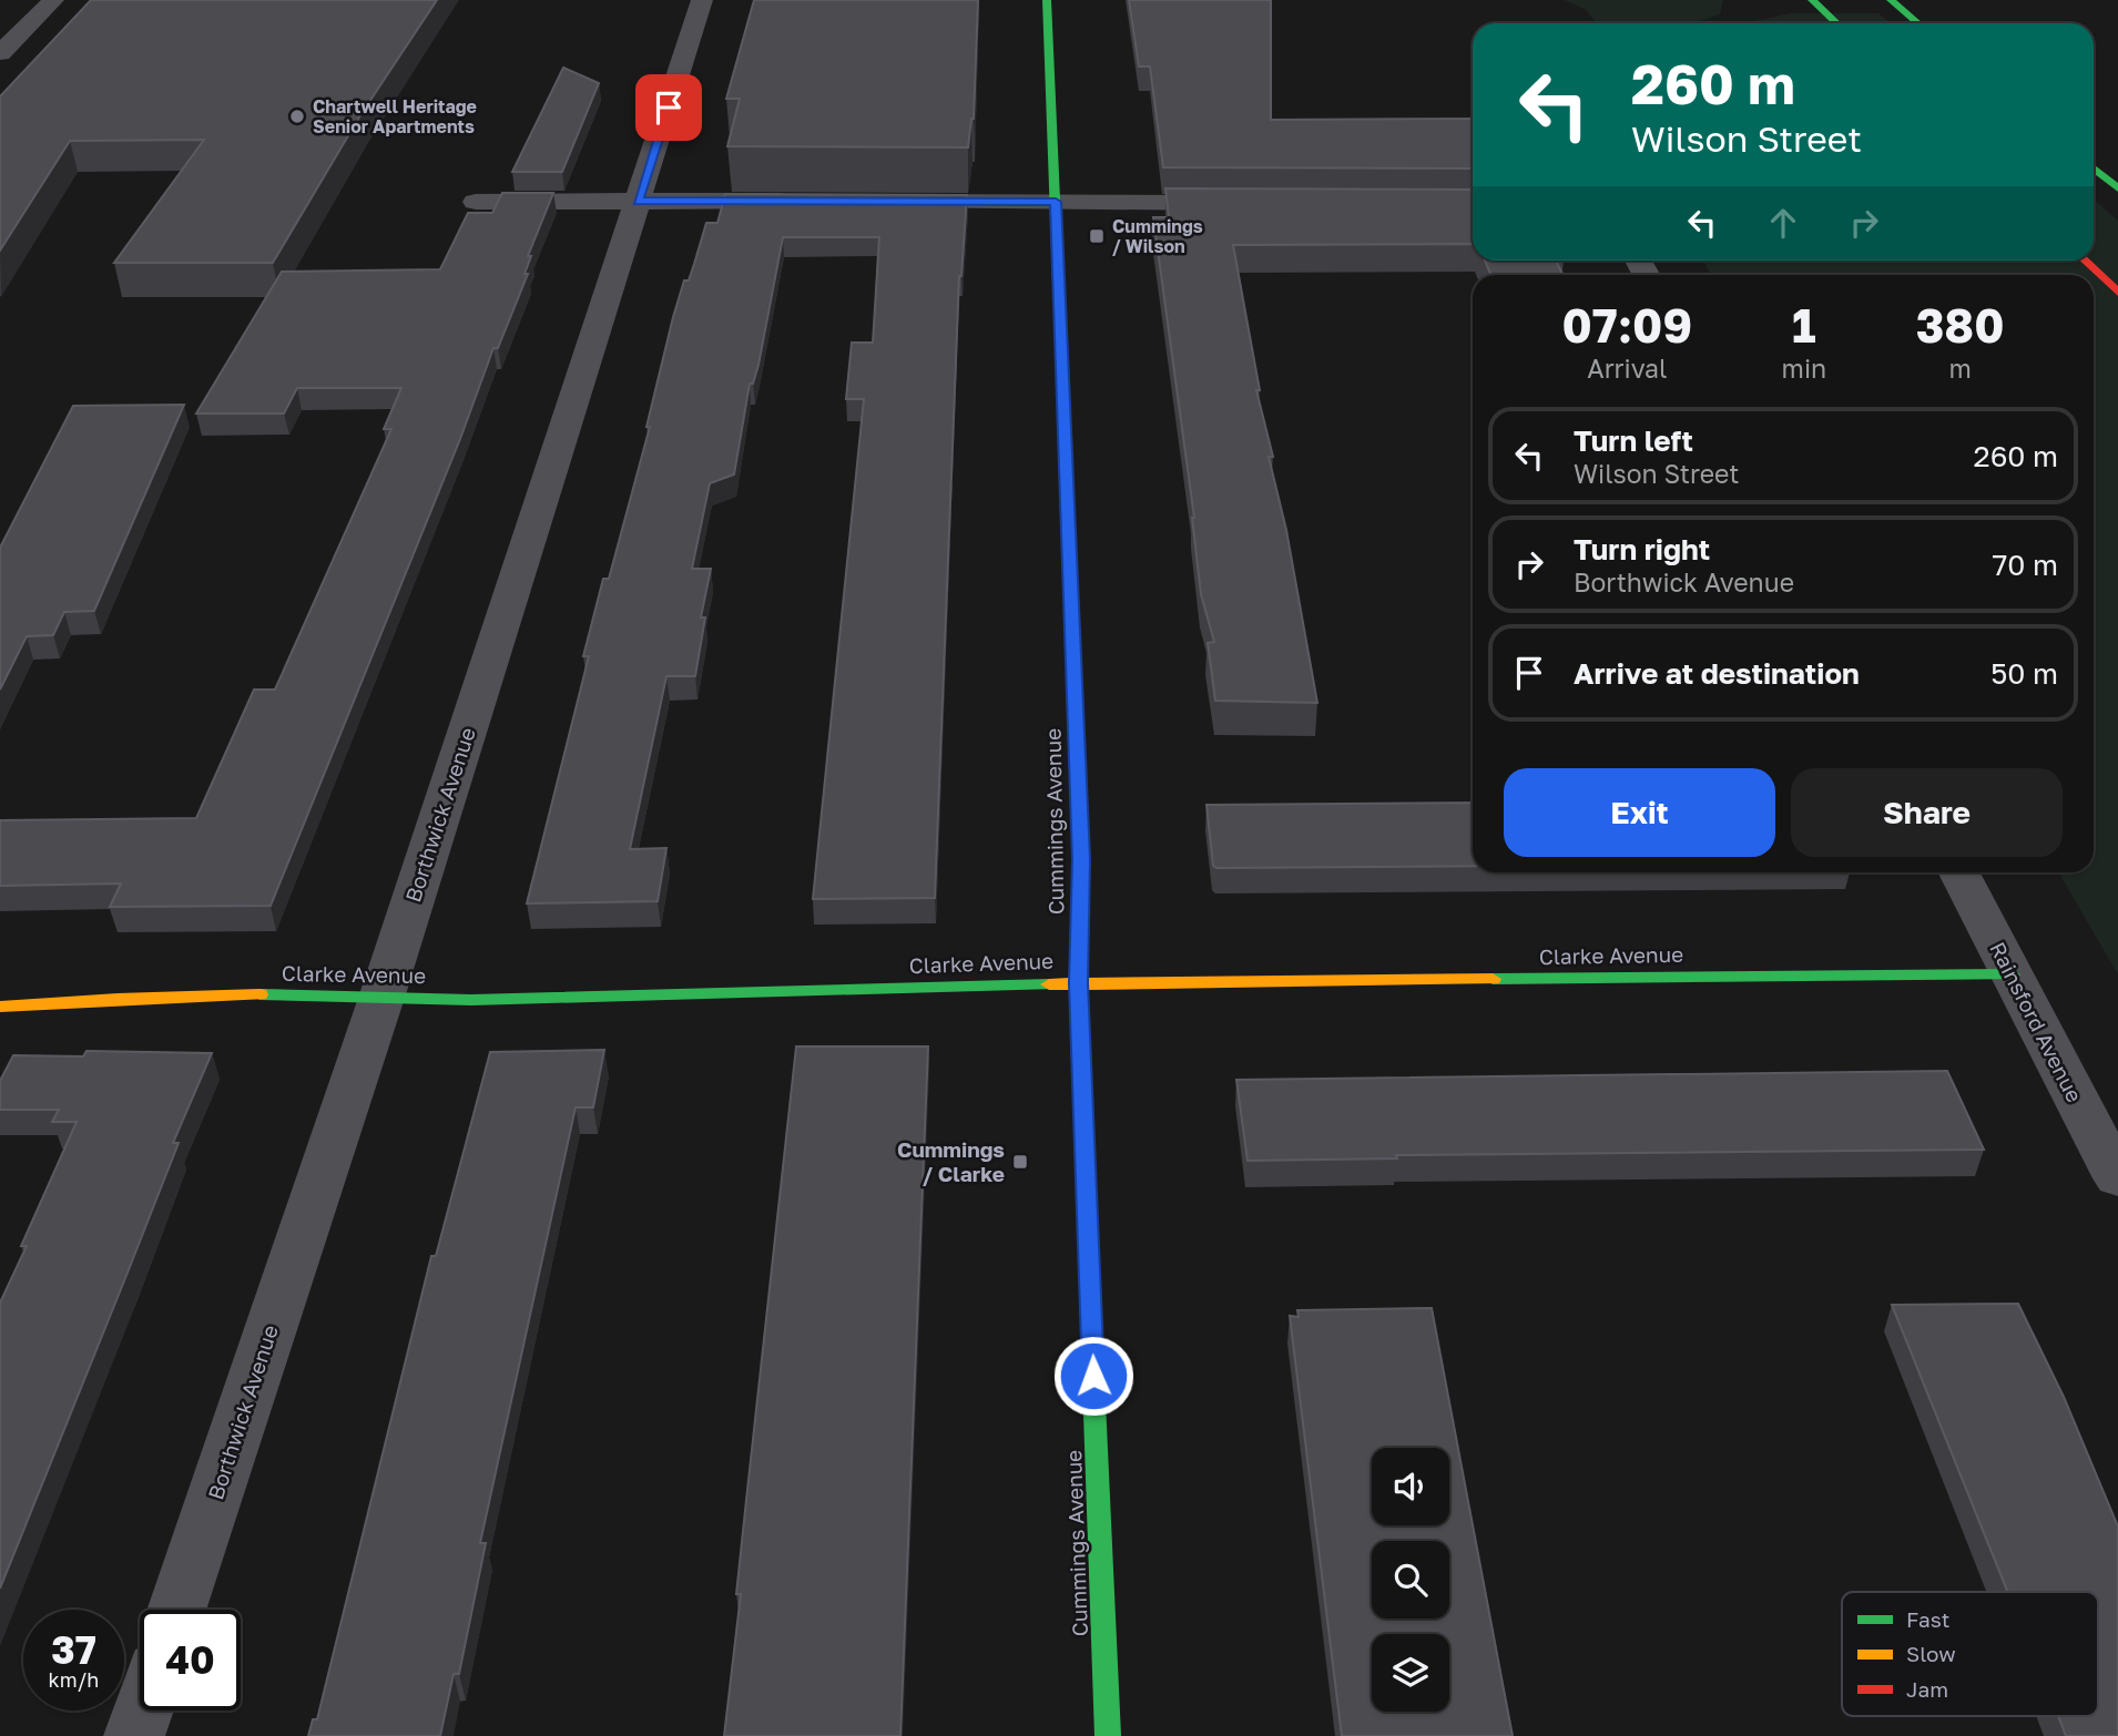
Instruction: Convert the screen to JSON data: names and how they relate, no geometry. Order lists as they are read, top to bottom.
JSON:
{
  "streets": {
    "street": [
      "Borthwick Avenue",
      "Cummings Avenue",
      "Clarke Avenue",
      "Rainsford Avenue"
    ]
  },
  "crossings": [
    ["Borthwick Avenue", "Clarke Avenue"],
    ["Cummings Avenue", "Clarke Avenue"],
    ["Clarke Avenue", "Rainsford Avenue"]
  ],
  "places": {
    "other": ["Chartwell Heritage Senior Apartments"],
    "transit": ["Cummings / Wilson", "Cummings / Clarke"]
  },
  "legend": ["Fast", "Slow", "Jam"],
  "page": {
    "turn": ["260 m", "Wilson Street"],
    "eta": [
      "07:09",
      "Arrival",
      "1",
      "min",
      "380",
      "m"
    ],
    "list": [
      {
        "name": "Turn left",
        "note": "Wilson Street",
        "value": "260 m"
      },
      {
        "name": "Turn right",
        "note": "Borthwick Avenue",
        "value": "70 m"
      },
      {
        "name": "Arrive at destination",
        "value": "50 m"
      }
    ],
    "buttons": ["Exit", "Share"],
    "speed": "37 km/h",
    "limit": "40"
  }
}
